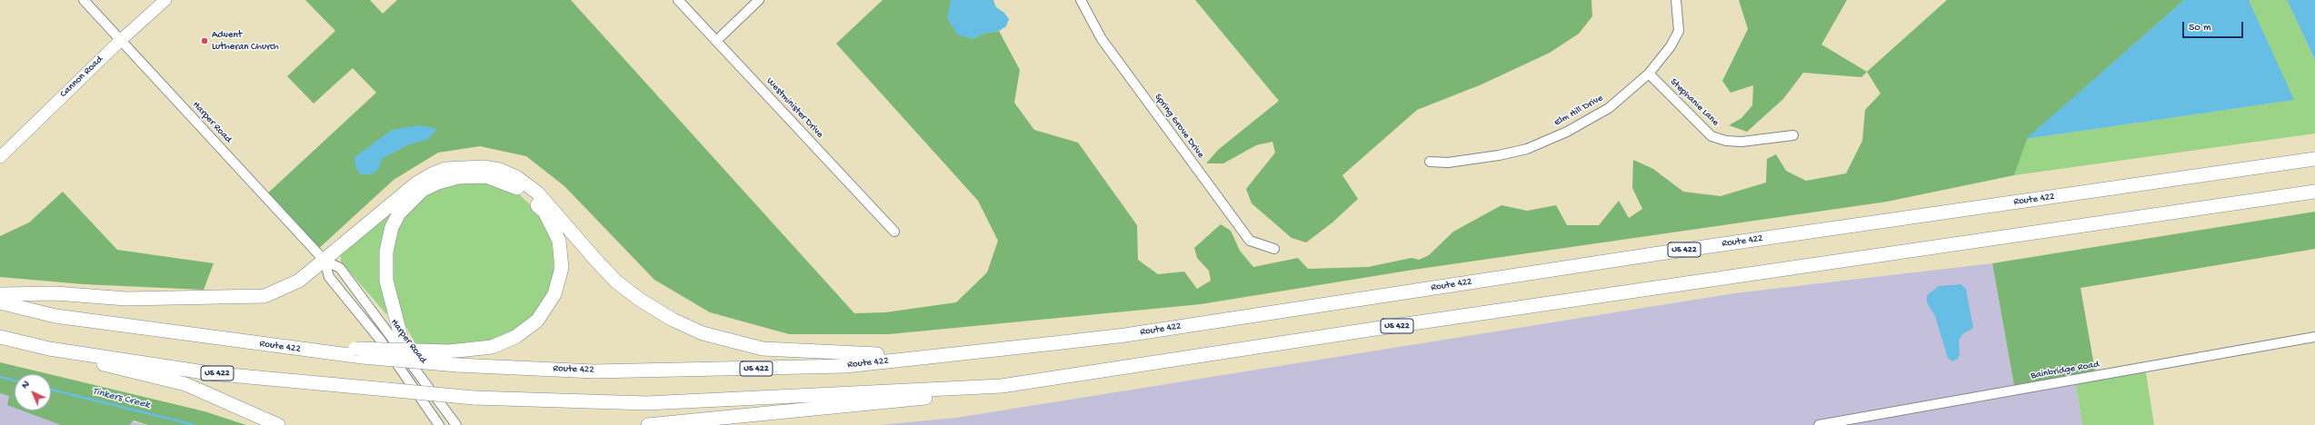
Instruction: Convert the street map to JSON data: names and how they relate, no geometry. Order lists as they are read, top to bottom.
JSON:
{
  "streets": {
    "highway": ["Route 422", "US 422"],
    "main road": ["Cannon Road"],
    "street": [
      "Stephanie Lane",
      "Westminister Drive",
      "Elm Hill Drive",
      "Harper Road",
      "Spring Grove Drive",
      "Bainbridge Road"
    ]
  },
  "crossings": [
    ["Cannon Road", "Harper Road"],
    ["Stephanie Lane", "Elm Hill Drive"],
    ["Harper Road", "US 422"]
  ],
  "water": ["Tinkers Creek"],
  "places": ["Advent Lutheran Church"],
  "scale_bar": "50 m",
  "north": "top left"
}
